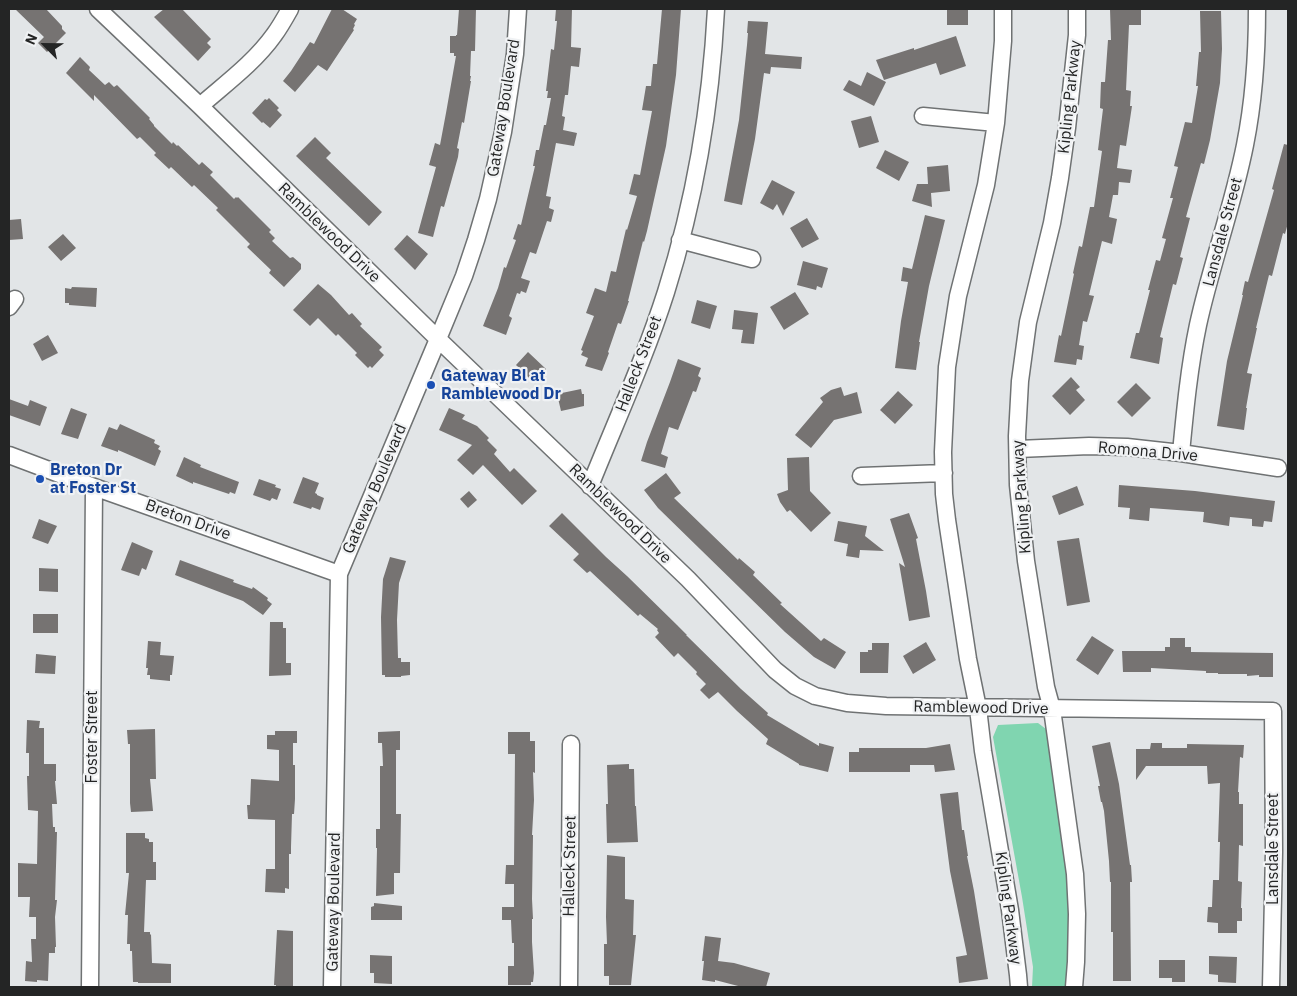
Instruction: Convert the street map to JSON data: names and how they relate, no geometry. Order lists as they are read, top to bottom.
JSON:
{
  "streets": {
    "street": [
      "Kipling Parkway",
      "Gateway Boulevard",
      "Lansdale Street",
      "Ramblewood Drive",
      "Halleck Street",
      "Romona Drive",
      "Breton Drive",
      "Foster Street"
    ]
  },
  "crossings": [
    ["Kipling Parkway", "Ramblewood Drive"],
    ["Kipling Parkway", "Romona Drive"],
    ["Gateway Boulevard", "Ramblewood Drive"],
    ["Gateway Boulevard", "Breton Drive"],
    ["Lansdale Street", "Ramblewood Drive"],
    ["Lansdale Street", "Romona Drive"],
    ["Ramblewood Drive", "Halleck Street"],
    ["Breton Drive", "Foster Street"]
  ],
  "places": ["Gateway Bl at Ramblewood Dr", "Breton Dr at Foster St"],
  "north": "top left"
}
